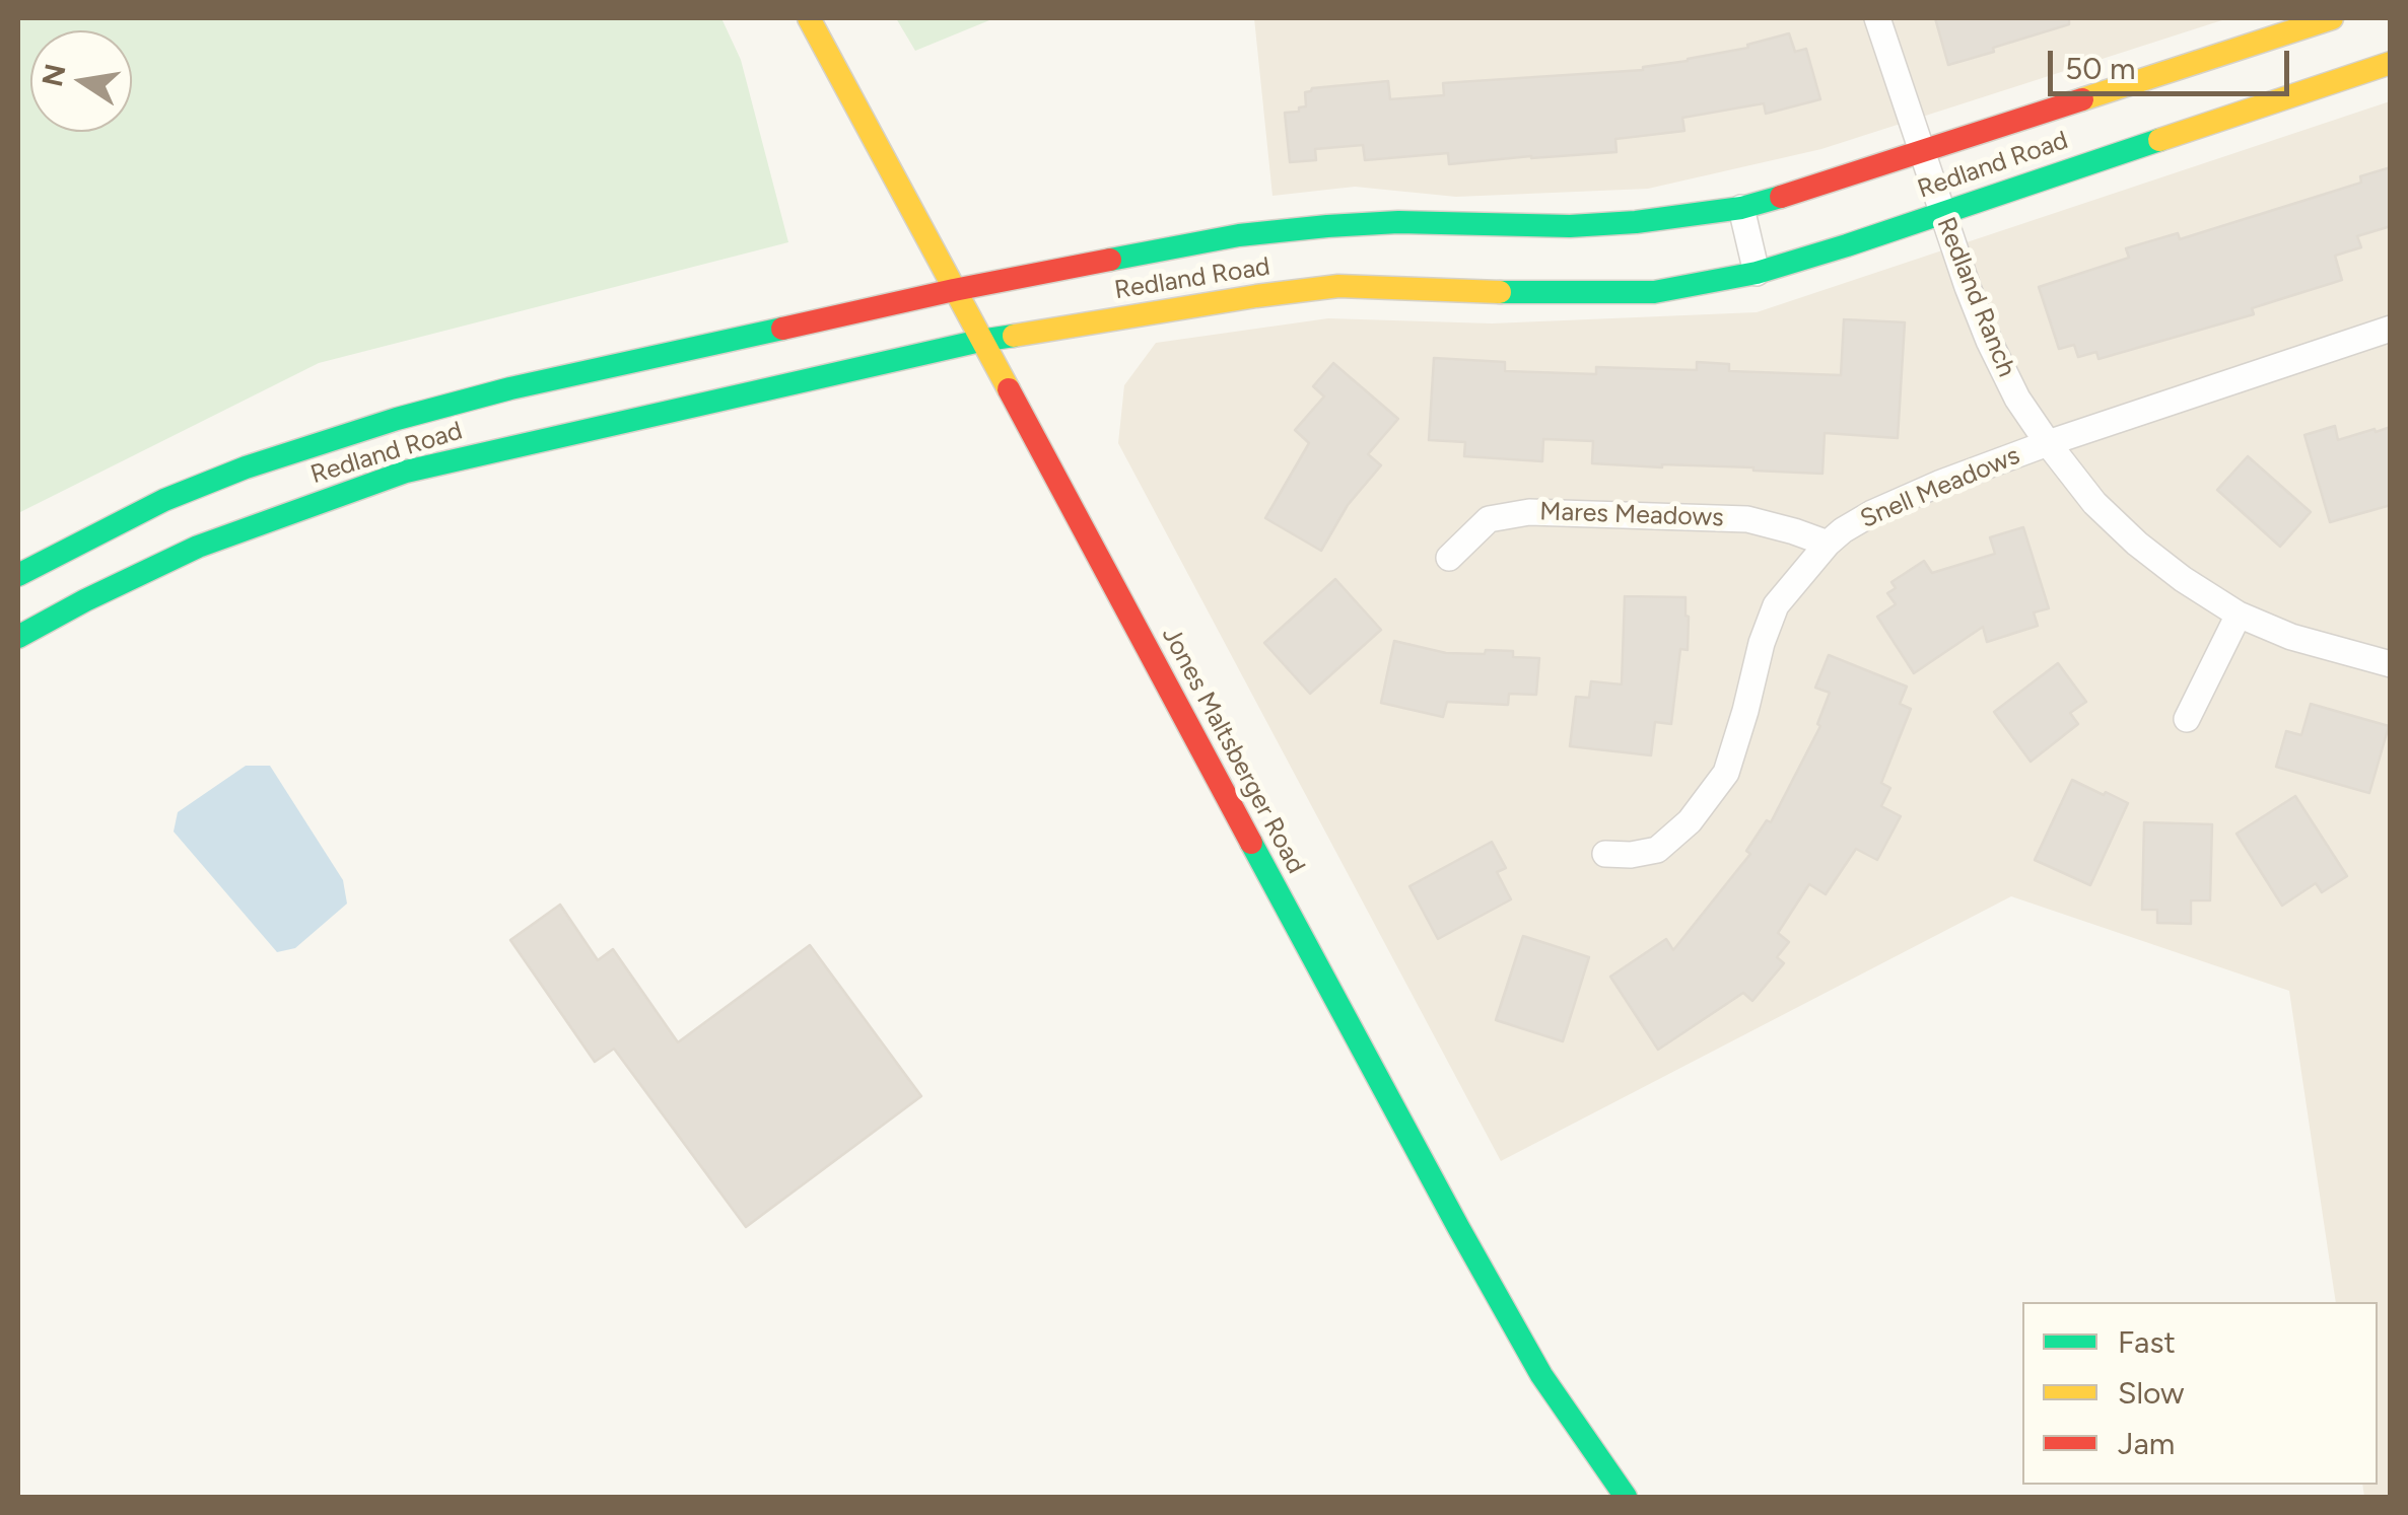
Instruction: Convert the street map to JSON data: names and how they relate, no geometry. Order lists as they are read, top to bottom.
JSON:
{
  "streets": {
    "main road": ["Redland Road", "Jones Maltsberger Road"],
    "street": ["Redland Ranch", "Snell Meadows", "Mares Meadows"]
  },
  "crossings": [
    ["Redland Road", "Redland Ranch"],
    ["Redland Road", "Jones Maltsberger Road"],
    ["Redland Ranch", "Snell Meadows"],
    ["Snell Meadows", "Mares Meadows"]
  ],
  "legend": ["Fast", "Slow", "Jam"],
  "scale_bar": "50 m",
  "north": "left"
}
